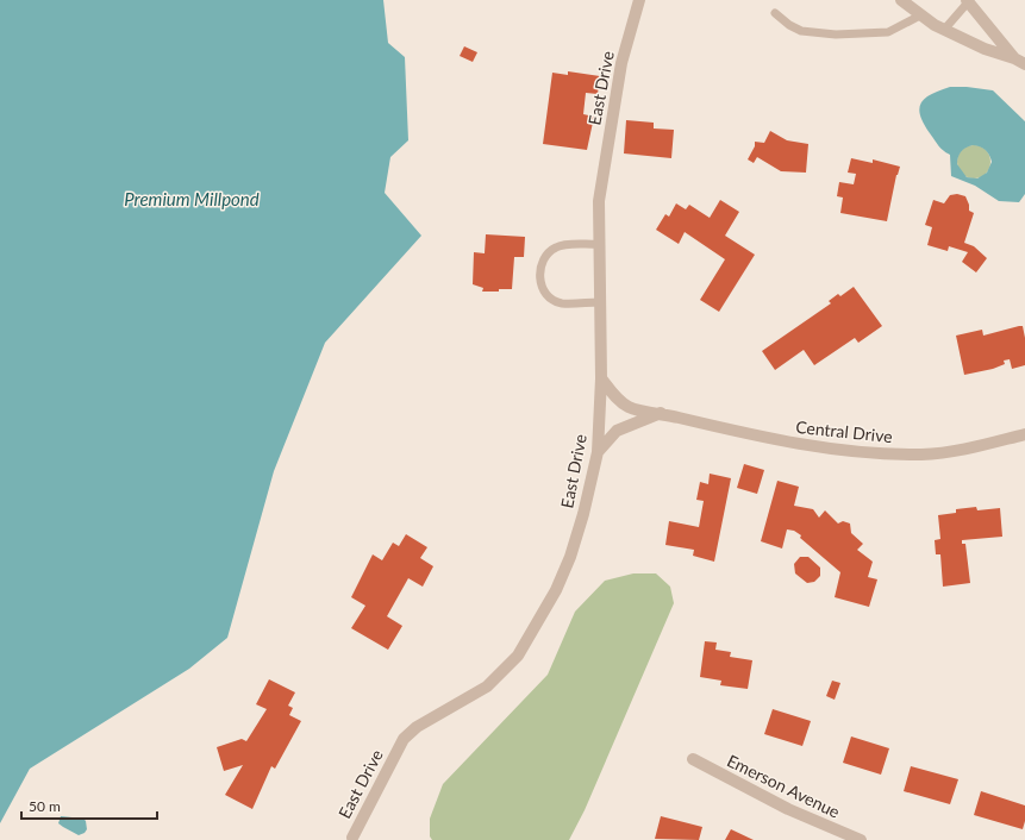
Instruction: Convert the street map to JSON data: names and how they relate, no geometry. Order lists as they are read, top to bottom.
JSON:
{
  "streets": {
    "street": ["East Drive", "Central Drive", "Emerson Avenue"]
  },
  "crossings": [
    ["East Drive", "Central Drive"]
  ],
  "water": ["Premium Millpond"],
  "scale_bar": "50 m"
}
